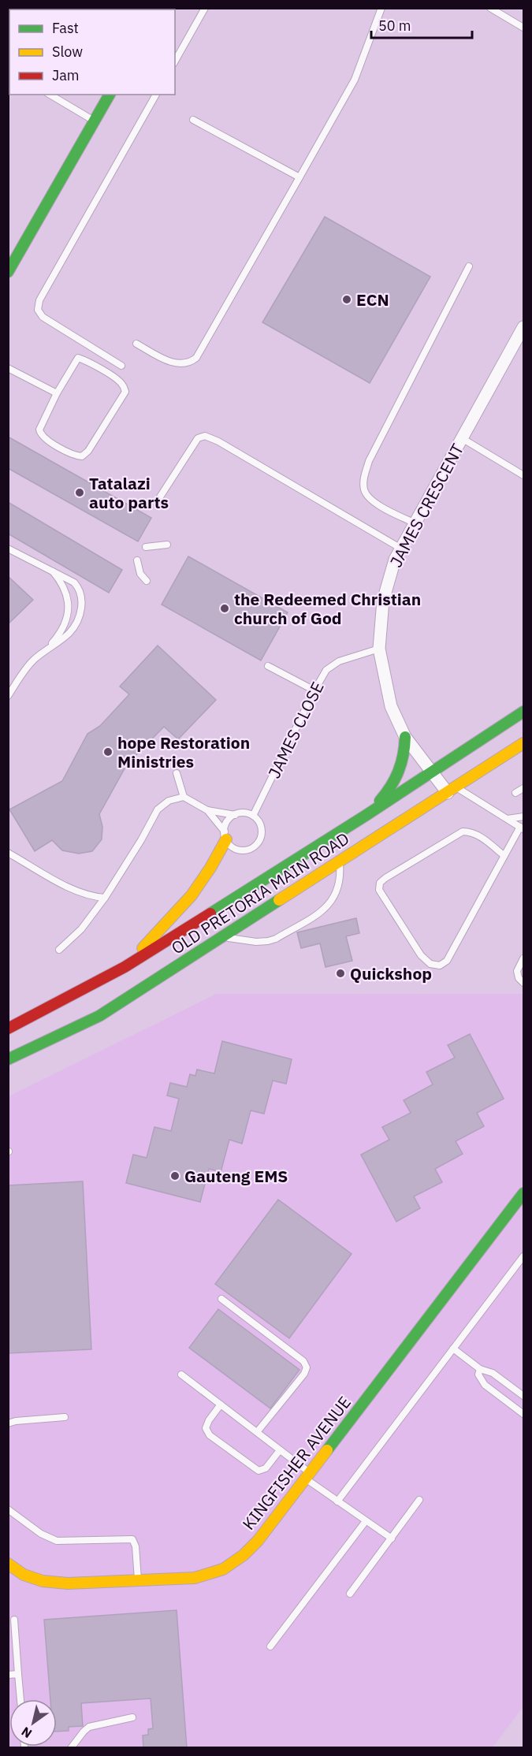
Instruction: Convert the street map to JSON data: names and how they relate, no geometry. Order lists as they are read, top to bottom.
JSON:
{
  "streets": {
    "main road": ["OLD PRETORIA MAIN ROAD", "KINGFISHER AVENUE"],
    "street": ["JAMES CRESCENT"],
    "lane": ["JAMES CLOSE"]
  },
  "crossings": [
    ["JAMES CRESCENT", "JAMES CLOSE"],
    ["JAMES CRESCENT", "OLD PRETORIA MAIN ROAD"]
  ],
  "places": [
    "ECN",
    "Tatalazi auto parts",
    "the Redeemed Christian church of God",
    "hope Restoration Ministries",
    "Quickshop",
    "Gauteng EMS"
  ],
  "legend": ["Fast", "Slow", "Jam"],
  "scale_bar": "50 m",
  "north": "bottom left"
}
